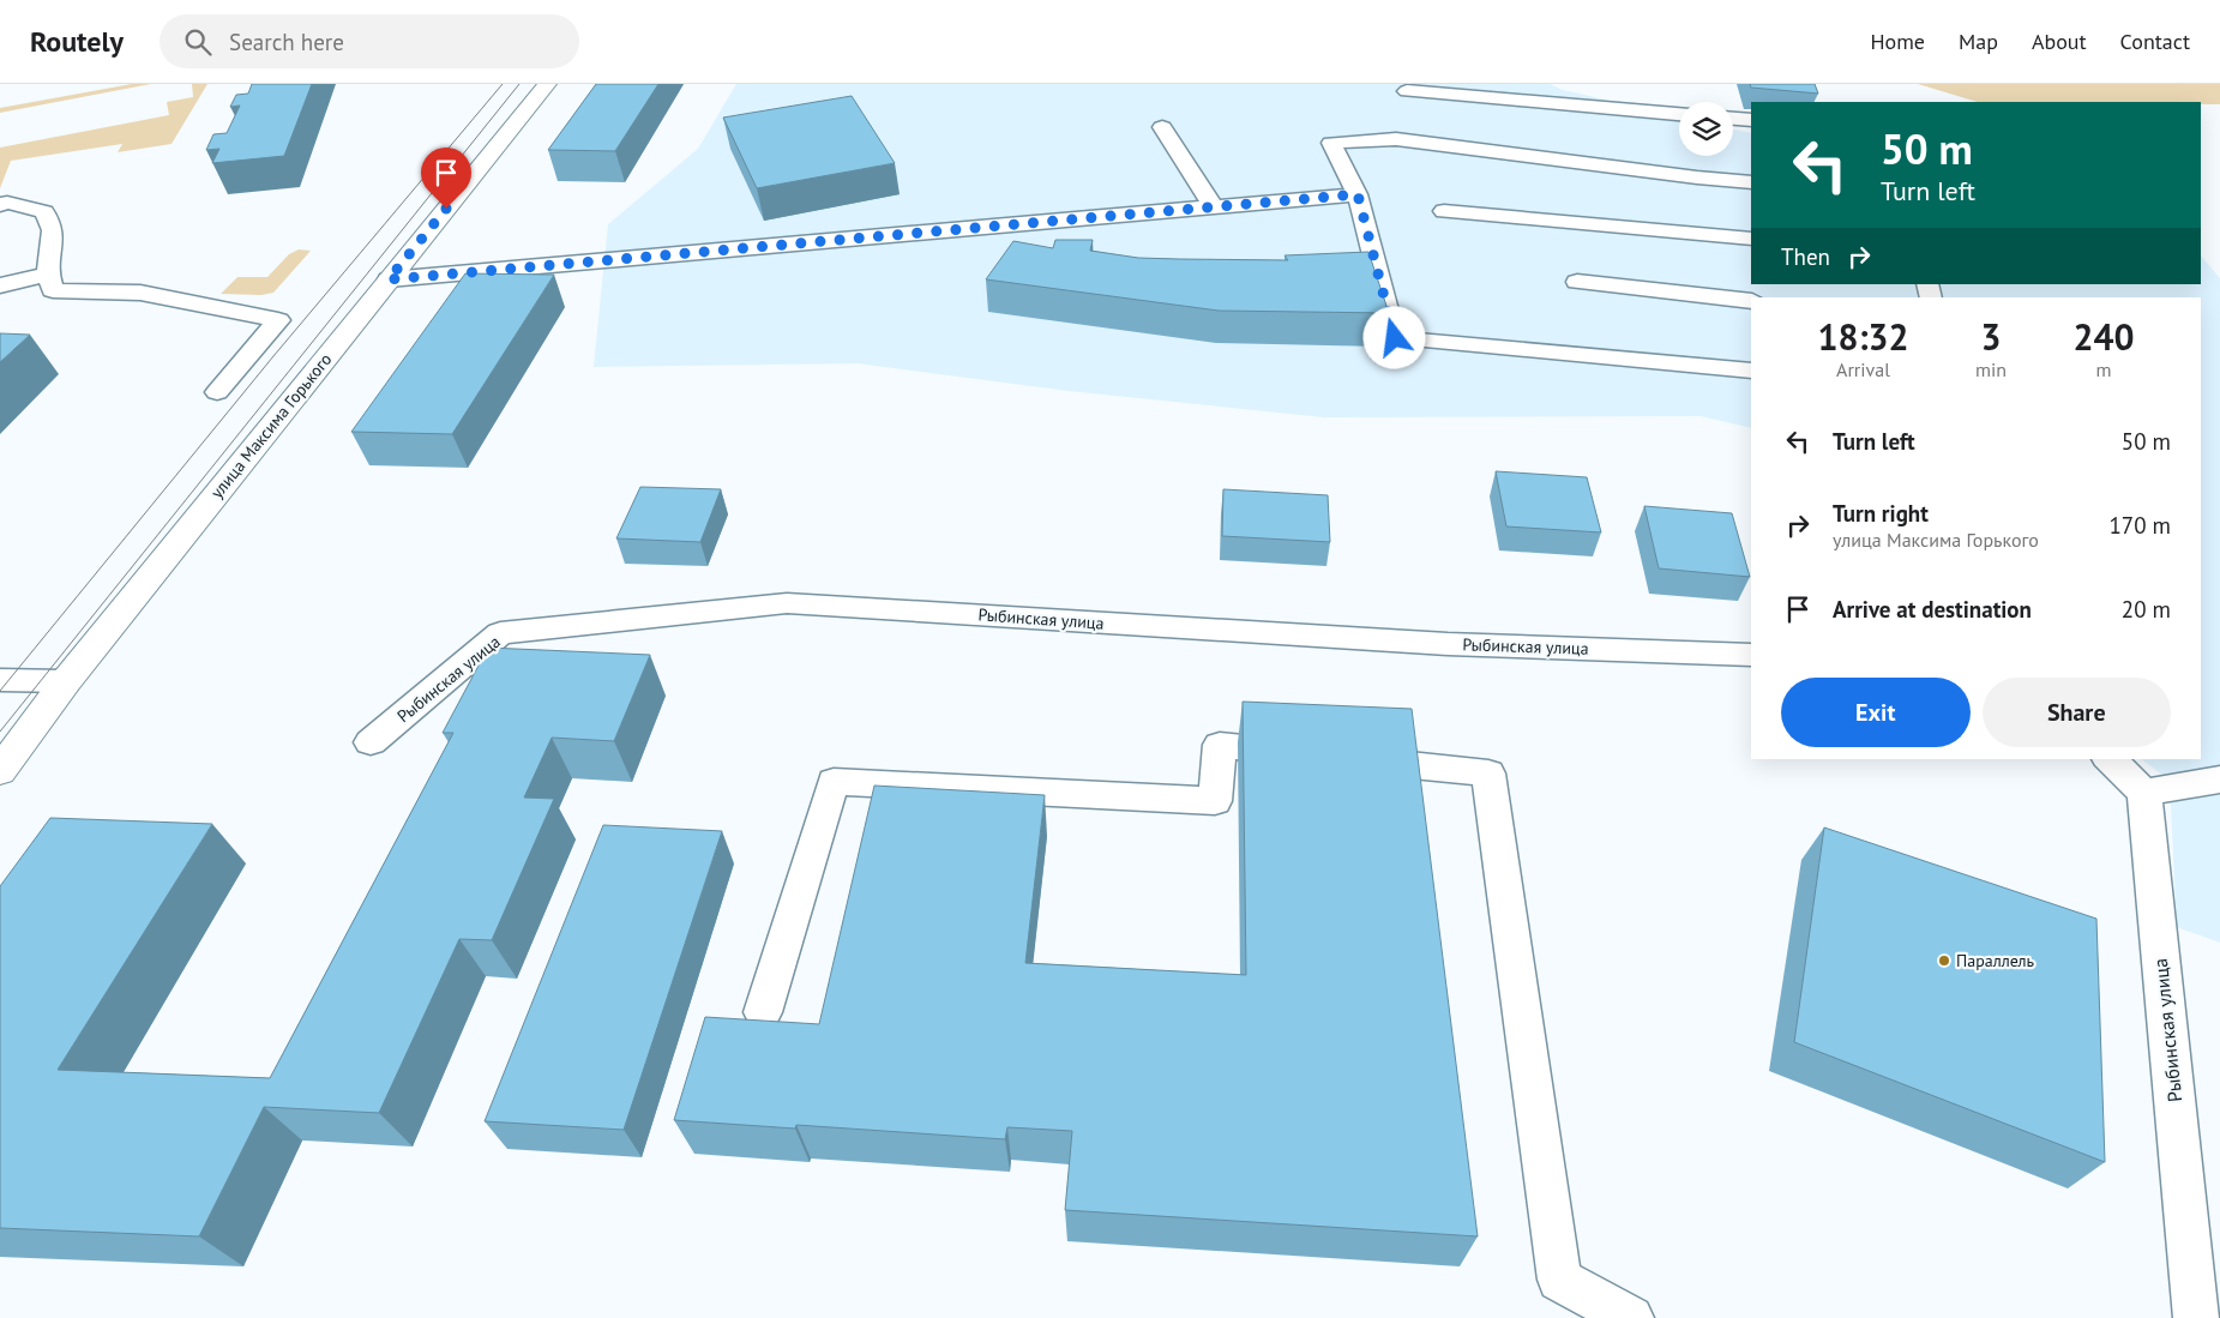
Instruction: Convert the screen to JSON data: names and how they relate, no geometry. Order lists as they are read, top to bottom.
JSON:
{
  "streets": {
    "street": ["улица Максима Горького"],
    "lane": ["Рыбинская улица"]
  },
  "places": ["Параллель"],
  "page": {
    "header": "Routely",
    "search": "Search here",
    "nav": [
      "Home",
      "Map",
      "About",
      "Contact"
    ],
    "turn": ["50 m", "Turn left"],
    "then": "Then",
    "eta": [
      "18:32",
      "Arrival",
      "3",
      "min",
      "240",
      "m"
    ],
    "list": [
      {
        "name": "Turn left",
        "value": "50 m"
      },
      {
        "name": "Turn right",
        "note": "улица Максима Горького",
        "value": "170 m"
      },
      {
        "name": "Arrive at destination",
        "value": "20 m"
      }
    ],
    "buttons": ["Exit", "Share"]
  }
}
